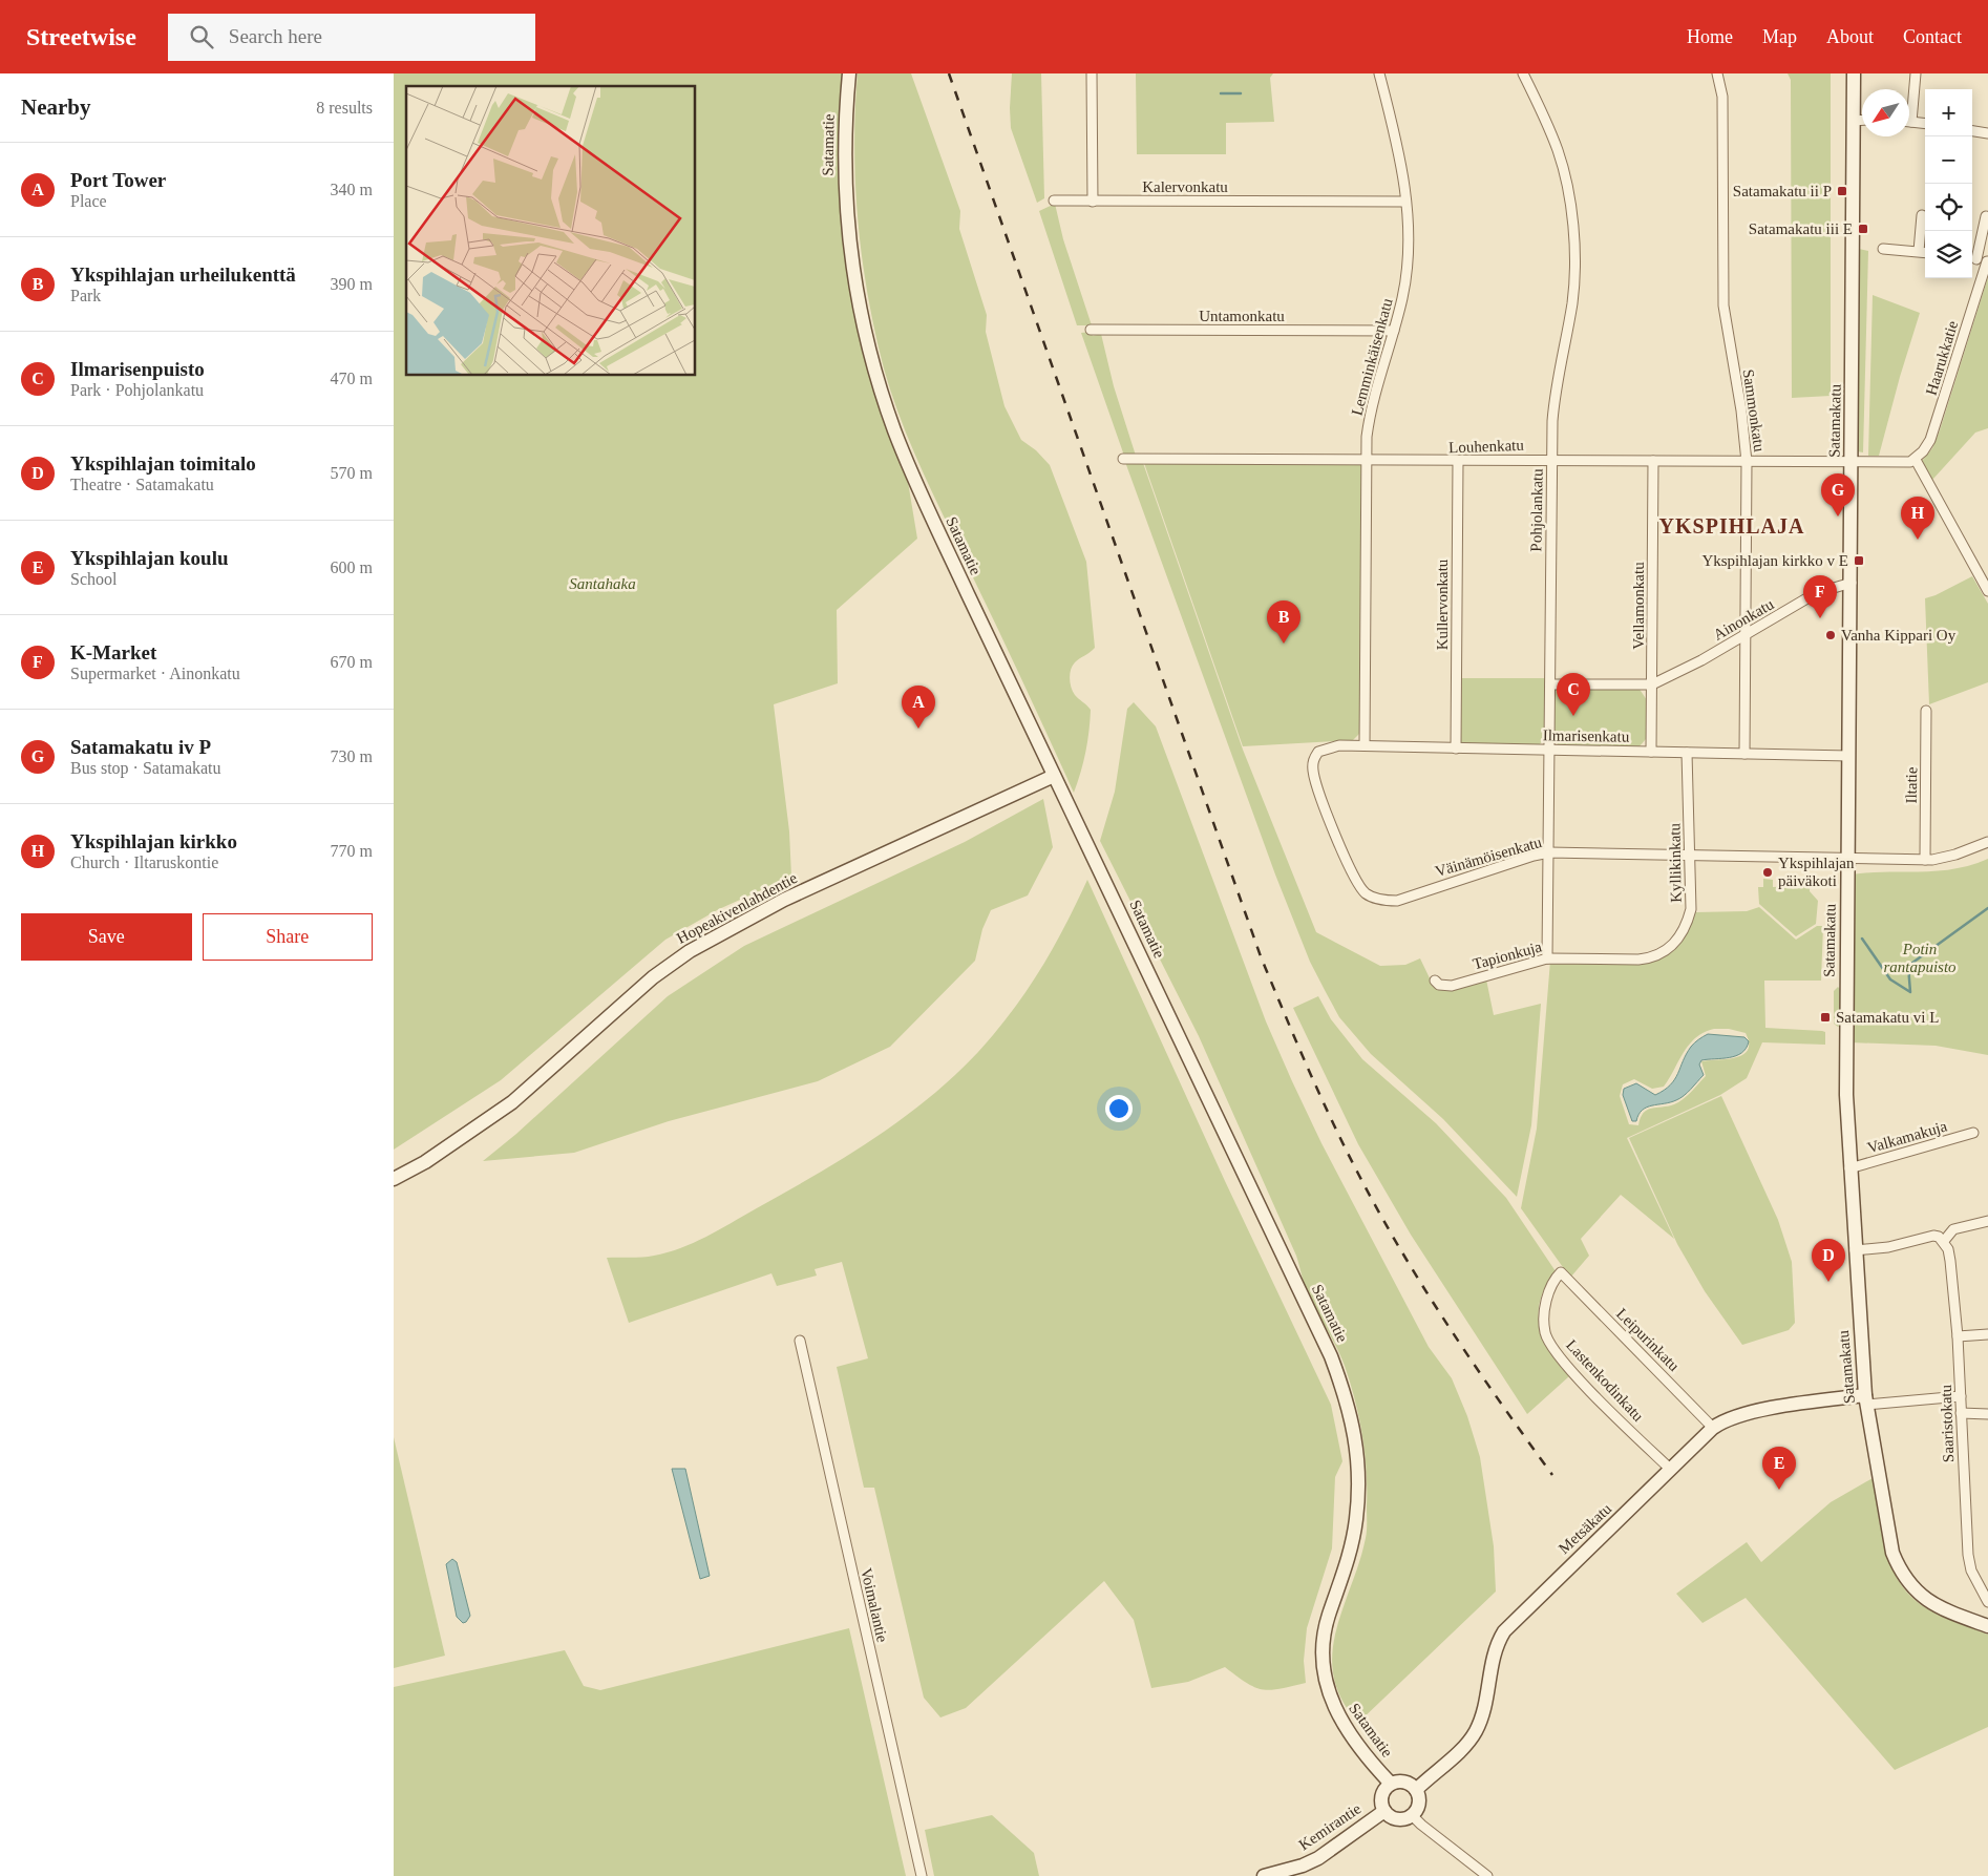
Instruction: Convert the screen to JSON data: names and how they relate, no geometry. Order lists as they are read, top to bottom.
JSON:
{
  "streets": {
    "street": [
      "Satamatie",
      "Kalervonkatu",
      "Untamonkatu",
      "Lemminkäisenkatu",
      "Haarukkatie",
      "Sammonkatu",
      "Satamakatu",
      "Louhenkatu",
      "Pohjolankatu",
      "Kullervonkatu",
      "Vellamonkatu",
      "Ainonkatu",
      "Ilmarisenkatu",
      "Iltatie",
      "Väinämöisenkatu",
      "Kyllikinkatu",
      "Hopeakivenlahdentie",
      "Tapionkuja",
      "Valkamakuja",
      "Leipurinkatu",
      "Lastenkodinkatu",
      "Saaristokatu",
      "Metsäkatu",
      "Voimalantie",
      "Kemirantie"
    ]
  },
  "crossings": [
    ["Satamatie", "Hopeakivenlahdentie"],
    ["Satamatie", "Metsäkatu"],
    ["Satamatie", "Kemirantie"],
    ["Kalervonkatu", "Lemminkäisenkatu"],
    ["Untamonkatu", "Lemminkäisenkatu"],
    ["Lemminkäisenkatu", "Louhenkatu"],
    ["Lemminkäisenkatu", "Ilmarisenkatu"],
    ["Haarukkatie", "Louhenkatu"],
    ["Sammonkatu", "Louhenkatu"],
    ["Sammonkatu", "Ainonkatu"],
    ["Sammonkatu", "Ilmarisenkatu"],
    ["Satamakatu", "Louhenkatu"],
    ["Satamakatu", "Ainonkatu"],
    ["Satamakatu", "Ilmarisenkatu"],
    ["Satamakatu", "Väinämöisenkatu"],
    ["Satamakatu", "Valkamakuja"],
    ["Satamakatu", "Metsäkatu"],
    ["Louhenkatu", "Pohjolankatu"],
    ["Louhenkatu", "Kullervonkatu"],
    ["Louhenkatu", "Vellamonkatu"],
    ["Pohjolankatu", "Ilmarisenkatu"],
    ["Pohjolankatu", "Väinämöisenkatu"],
    ["Pohjolankatu", "Tapionkuja"],
    ["Kullervonkatu", "Ilmarisenkatu"],
    ["Vellamonkatu", "Ainonkatu"],
    ["Vellamonkatu", "Ilmarisenkatu"],
    ["Ilmarisenkatu", "Väinämöisenkatu"],
    ["Ilmarisenkatu", "Kyllikinkatu"],
    ["Iltatie", "Väinämöisenkatu"],
    ["Väinämöisenkatu", "Kyllikinkatu"],
    ["Kyllikinkatu", "Tapionkuja"],
    ["Leipurinkatu", "Lastenkodinkatu"],
    ["Leipurinkatu", "Metsäkatu"],
    ["Lastenkodinkatu", "Metsäkatu"],
    ["Saaristokatu", "Metsäkatu"],
    ["Metsäkatu", "Kemirantie"]
  ],
  "districts": ["YKSPIHLAJA"],
  "parks": ["Santahaka", "Potin rantapuisto"],
  "places": {
    "transit": [
      "Satamakatu ii P",
      "Satamakatu iii E",
      "Ykspihlajan kirkko v E",
      "Satamakatu vi L"
    ],
    "other": ["Vanha Kippari Oy", "Ykspihlajan päiväkoti"]
  },
  "north": "bottom left",
  "page": {
    "header": "Streetwise",
    "search": "Search here",
    "nav": [
      "Home",
      "Map",
      "About",
      "Contact"
    ],
    "heading": ["Nearby", "8 results"],
    "map_buttons": ["+", "−"],
    "list": [
      {
        "mark": "A",
        "name": "Port Tower",
        "note": "Place",
        "value": "340 m"
      },
      {
        "mark": "B",
        "name": "Ykspihlajan urheilukenttä",
        "note": "Park",
        "value": "390 m"
      },
      {
        "mark": "C",
        "name": "Ilmarisenpuisto",
        "note": "Park · Pohjolankatu",
        "value": "470 m"
      },
      {
        "mark": "D",
        "name": "Ykspihlajan toimitalo",
        "note": "Theatre · Satamakatu",
        "value": "570 m"
      },
      {
        "mark": "E",
        "name": "Ykspihlajan koulu",
        "note": "School",
        "value": "600 m"
      },
      {
        "mark": "F",
        "name": "K-Market",
        "note": "Supermarket · Ainonkatu",
        "value": "670 m"
      },
      {
        "mark": "G",
        "name": "Satamakatu iv P",
        "note": "Bus stop · Satamakatu",
        "value": "730 m"
      },
      {
        "mark": "H",
        "name": "Ykspihlajan kirkko",
        "note": "Church · Iltaruskontie",
        "value": "770 m"
      }
    ],
    "pins": [
      "G",
      "H",
      "F",
      "B",
      "C",
      "A",
      "D",
      "E"
    ],
    "buttons": ["Save", "Share"]
  }
}
